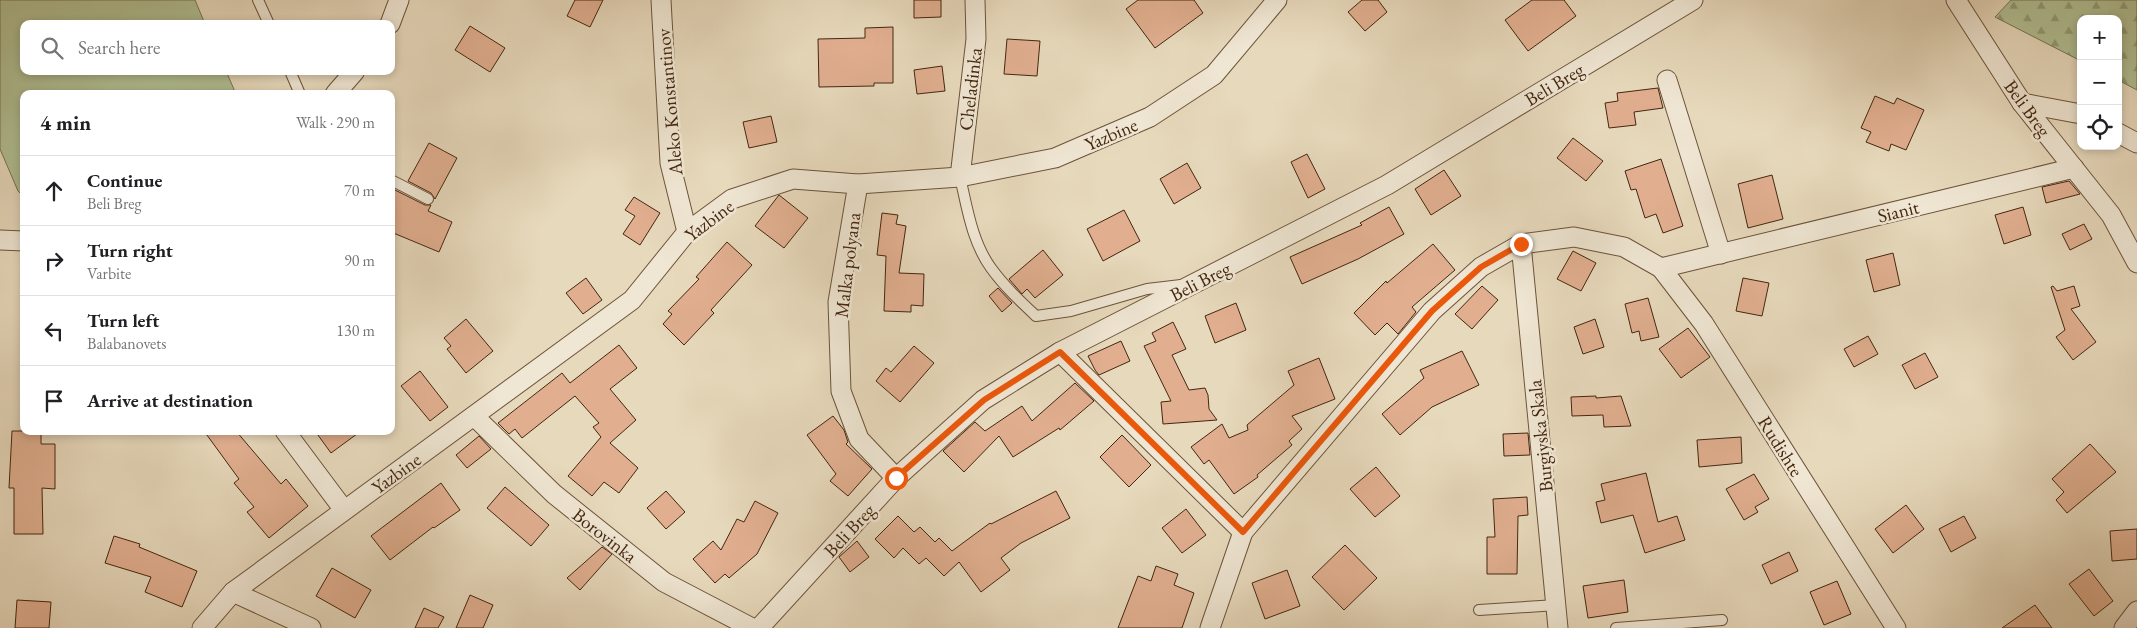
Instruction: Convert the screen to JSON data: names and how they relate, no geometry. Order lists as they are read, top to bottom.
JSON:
{
  "streets": {
    "street": [
      "Beli Breg",
      "Cheladinka",
      "Aleko Konstantinov",
      "Yazbine",
      "Sianit",
      "Malka polyana",
      "Burgiyska Skala",
      "Rudishte",
      "Borovinka"
    ]
  },
  "crossings": [
    ["Beli Breg", "Sianit"],
    ["Beli Breg", "Malka polyana"],
    ["Cheladinka", "Yazbine"],
    ["Aleko Konstantinov", "Yazbine"],
    ["Yazbine", "Malka polyana"],
    ["Yazbine", "Borovinka"],
    ["Sianit", "Rudishte"]
  ],
  "page": {
    "map_buttons": ["+", "−"],
    "search": "Search here",
    "heading": ["4 min", "Walk · 290 m"],
    "list": [
      ["Continue", "Beli Breg", "70 m"],
      ["Turn right", "Varbite", "90 m"],
      ["Turn left", "Balabanovets", "130 m"],
      "Arrive at destination"
    ]
  }
}
